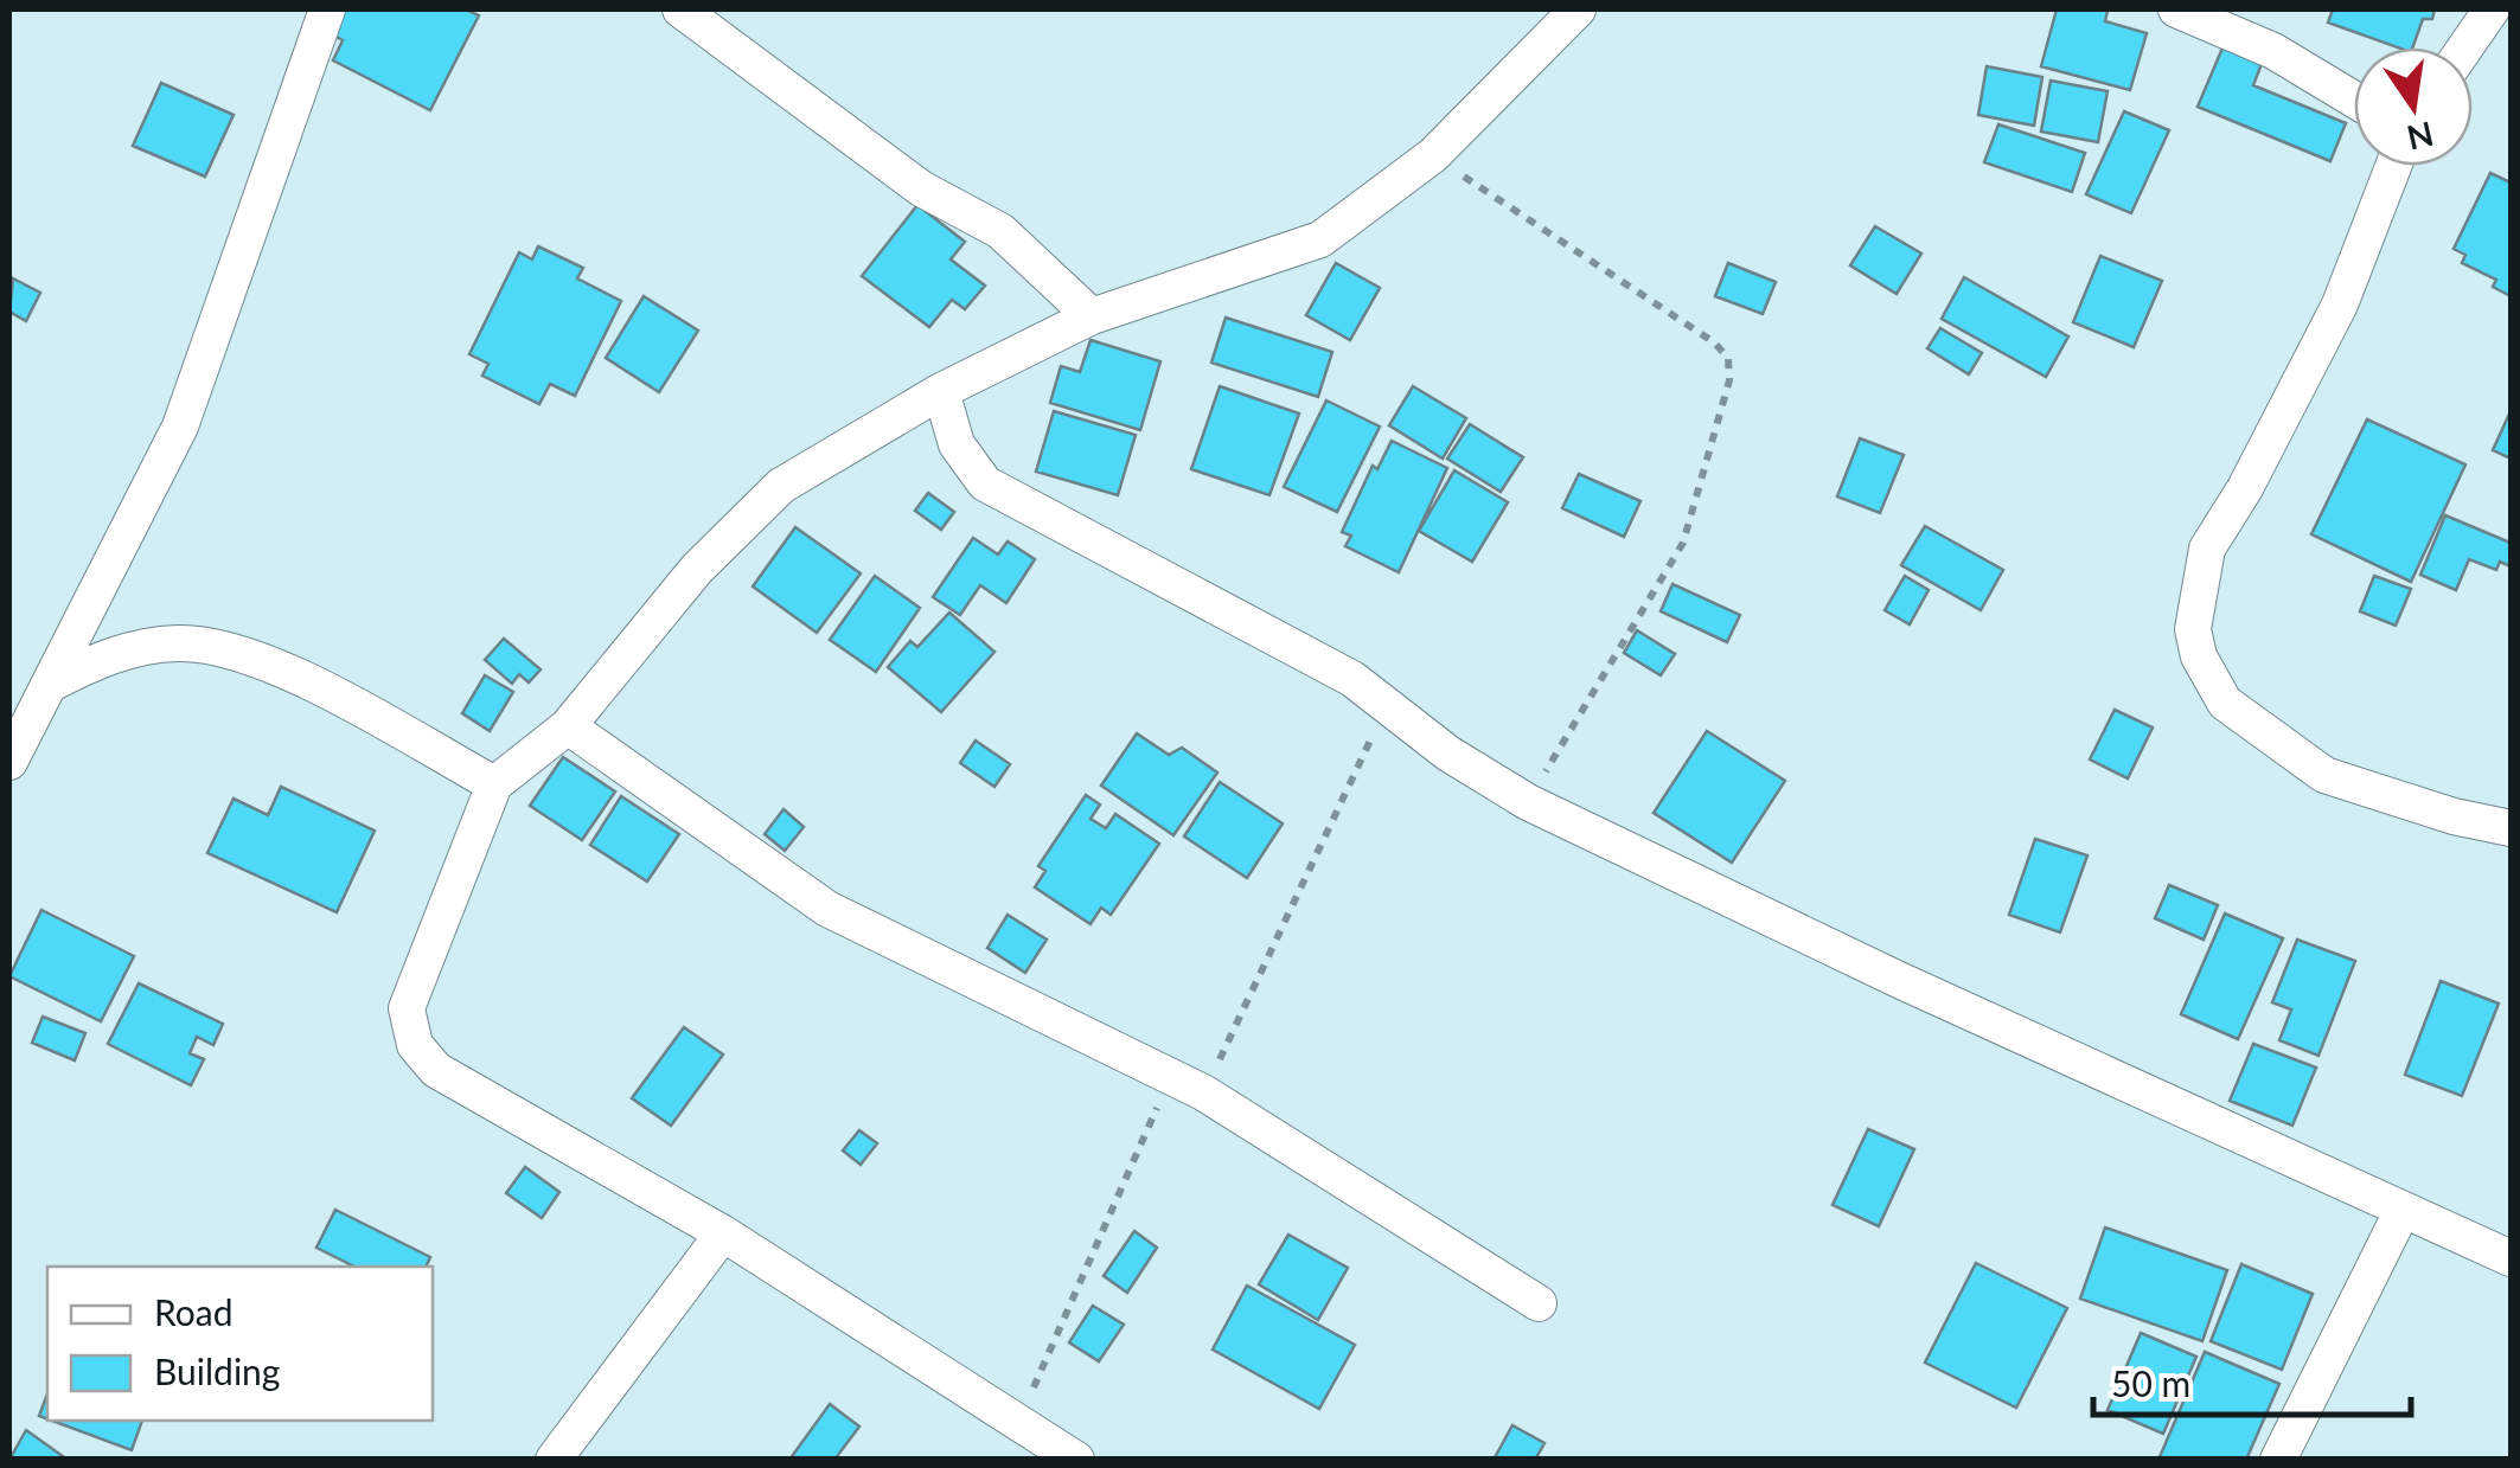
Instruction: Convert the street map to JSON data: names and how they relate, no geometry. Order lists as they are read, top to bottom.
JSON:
{
  "legend": ["Road", "Building"],
  "scale_bar": "50 m",
  "north": "bottom"
}
